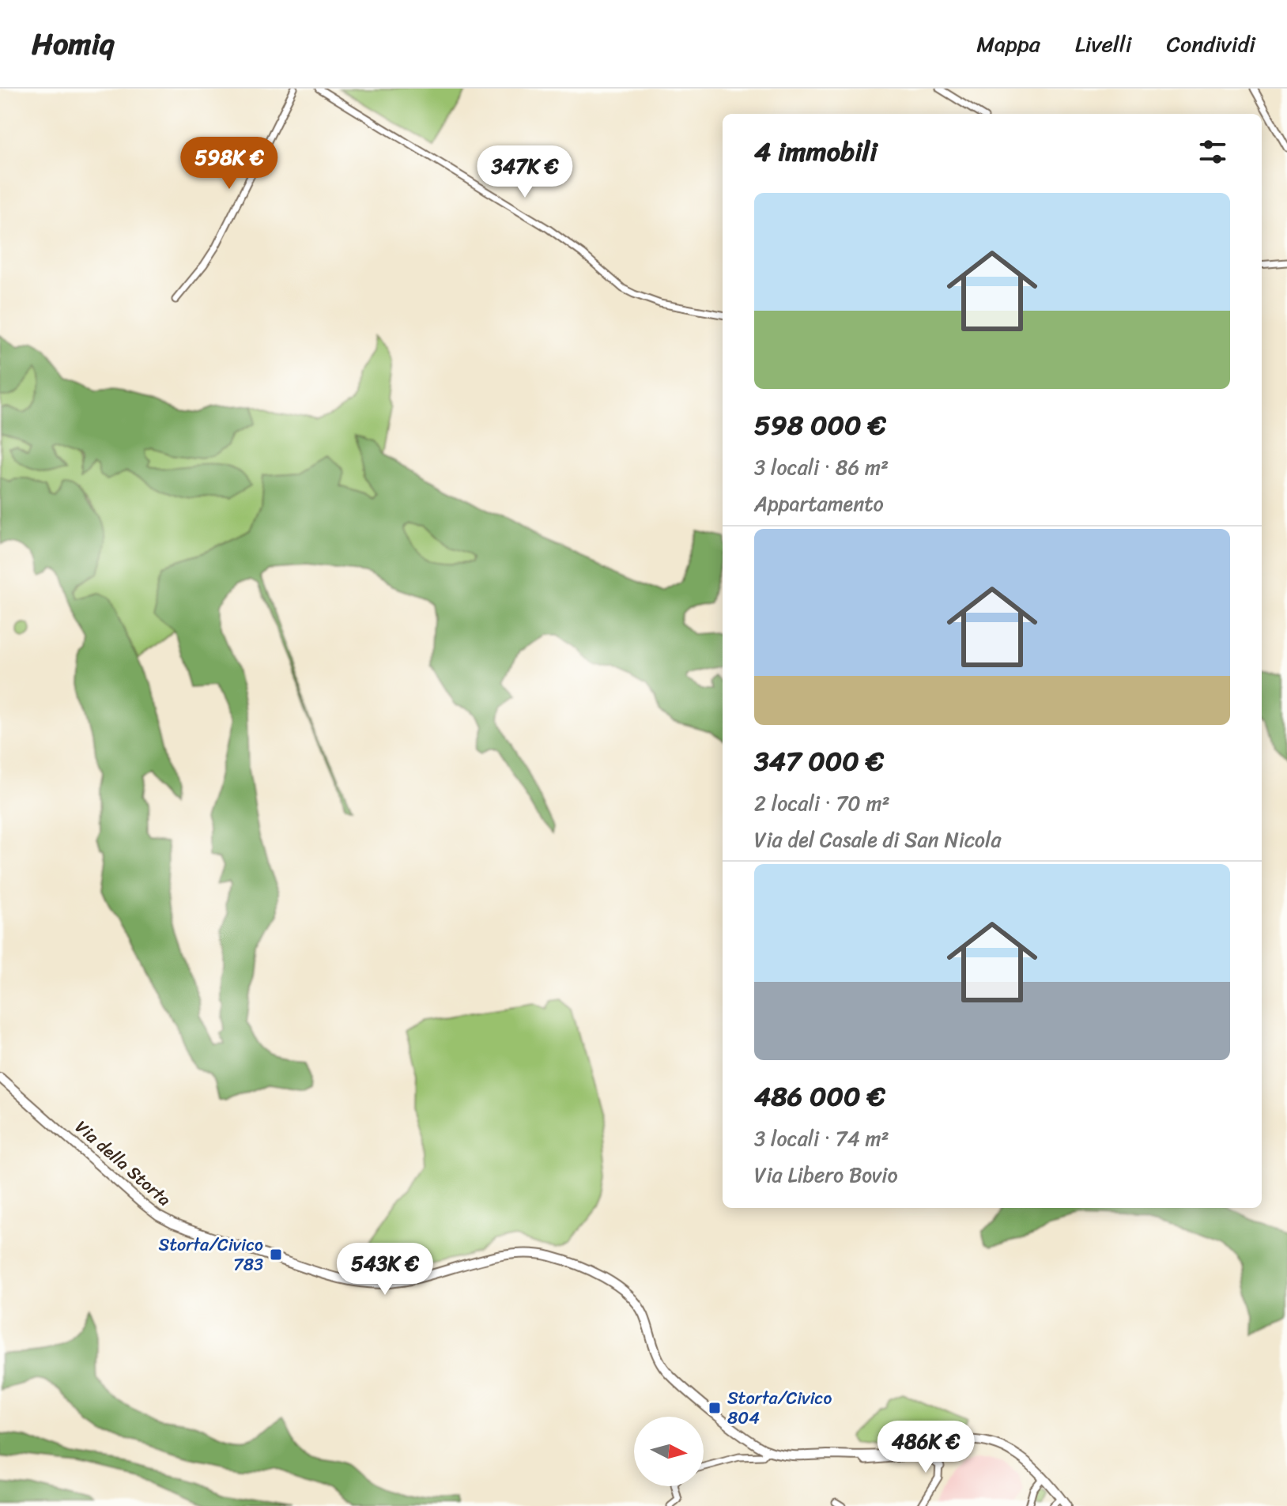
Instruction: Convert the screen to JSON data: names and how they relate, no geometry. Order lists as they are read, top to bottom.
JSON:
{
  "streets": {
    "main road": ["Via della Storta"]
  },
  "places": {
    "transit": ["Storta/Civico 783", "Storta/Civico 804"]
  },
  "north": "right",
  "page": {
    "header": "Homiq",
    "nav": ["Mappa", "Livelli", "Condividi"],
    "heading": "4 immobili",
    "price": [
      "598K €",
      "347K €",
      "543K €",
      "486K €"
    ],
    "list": [
      {
        "name": "598 000 €",
        "note": "3 locali · 86 m² · Appartamento"
      },
      {
        "name": "347 000 €",
        "note": "2 locali · 70 m² · Via del Casale di San Nicola"
      },
      {
        "name": "486 000 €",
        "note": "3 locali · 74 m² · Via Libero Bovio"
      }
    ]
  }
}
